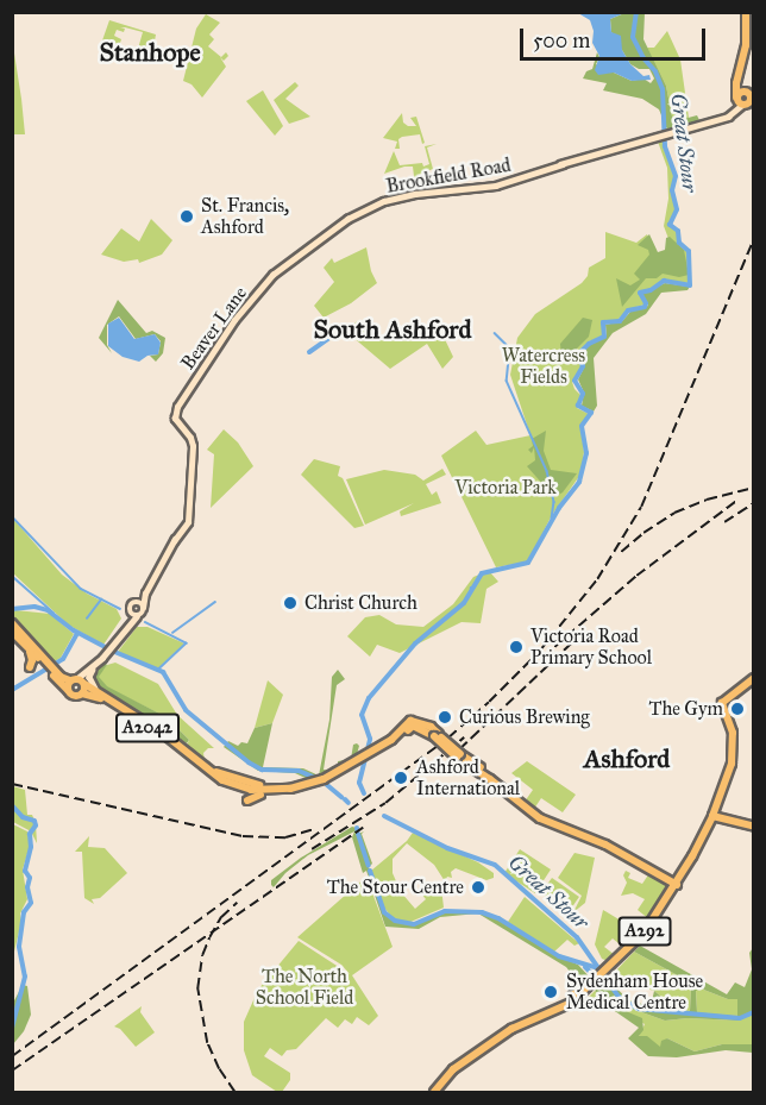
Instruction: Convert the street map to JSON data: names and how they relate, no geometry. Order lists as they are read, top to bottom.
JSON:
{
  "streets": {
    "main road": [
      "Brookfield Road",
      "Beaver Lane",
      "A2042",
      "A292"
    ]
  },
  "crossings": [
    ["Brookfield Road", "Beaver Lane"],
    ["A2042", "A292"]
  ],
  "districts": ["Stanhope", "South Ashford", "Ashford"],
  "water": ["Great Stour"],
  "parks": ["Watercress Fields", "Victoria Park", "The North School Field"],
  "places": [
    "St. Francis, Ashford",
    "Christ Church",
    "Victoria Road Primary School",
    "The Gym",
    "Curious Brewing",
    "Ashford International",
    "The Stour Centre",
    "Sydenham House Medical Centre"
  ],
  "scale_bar": "500 m"
}
